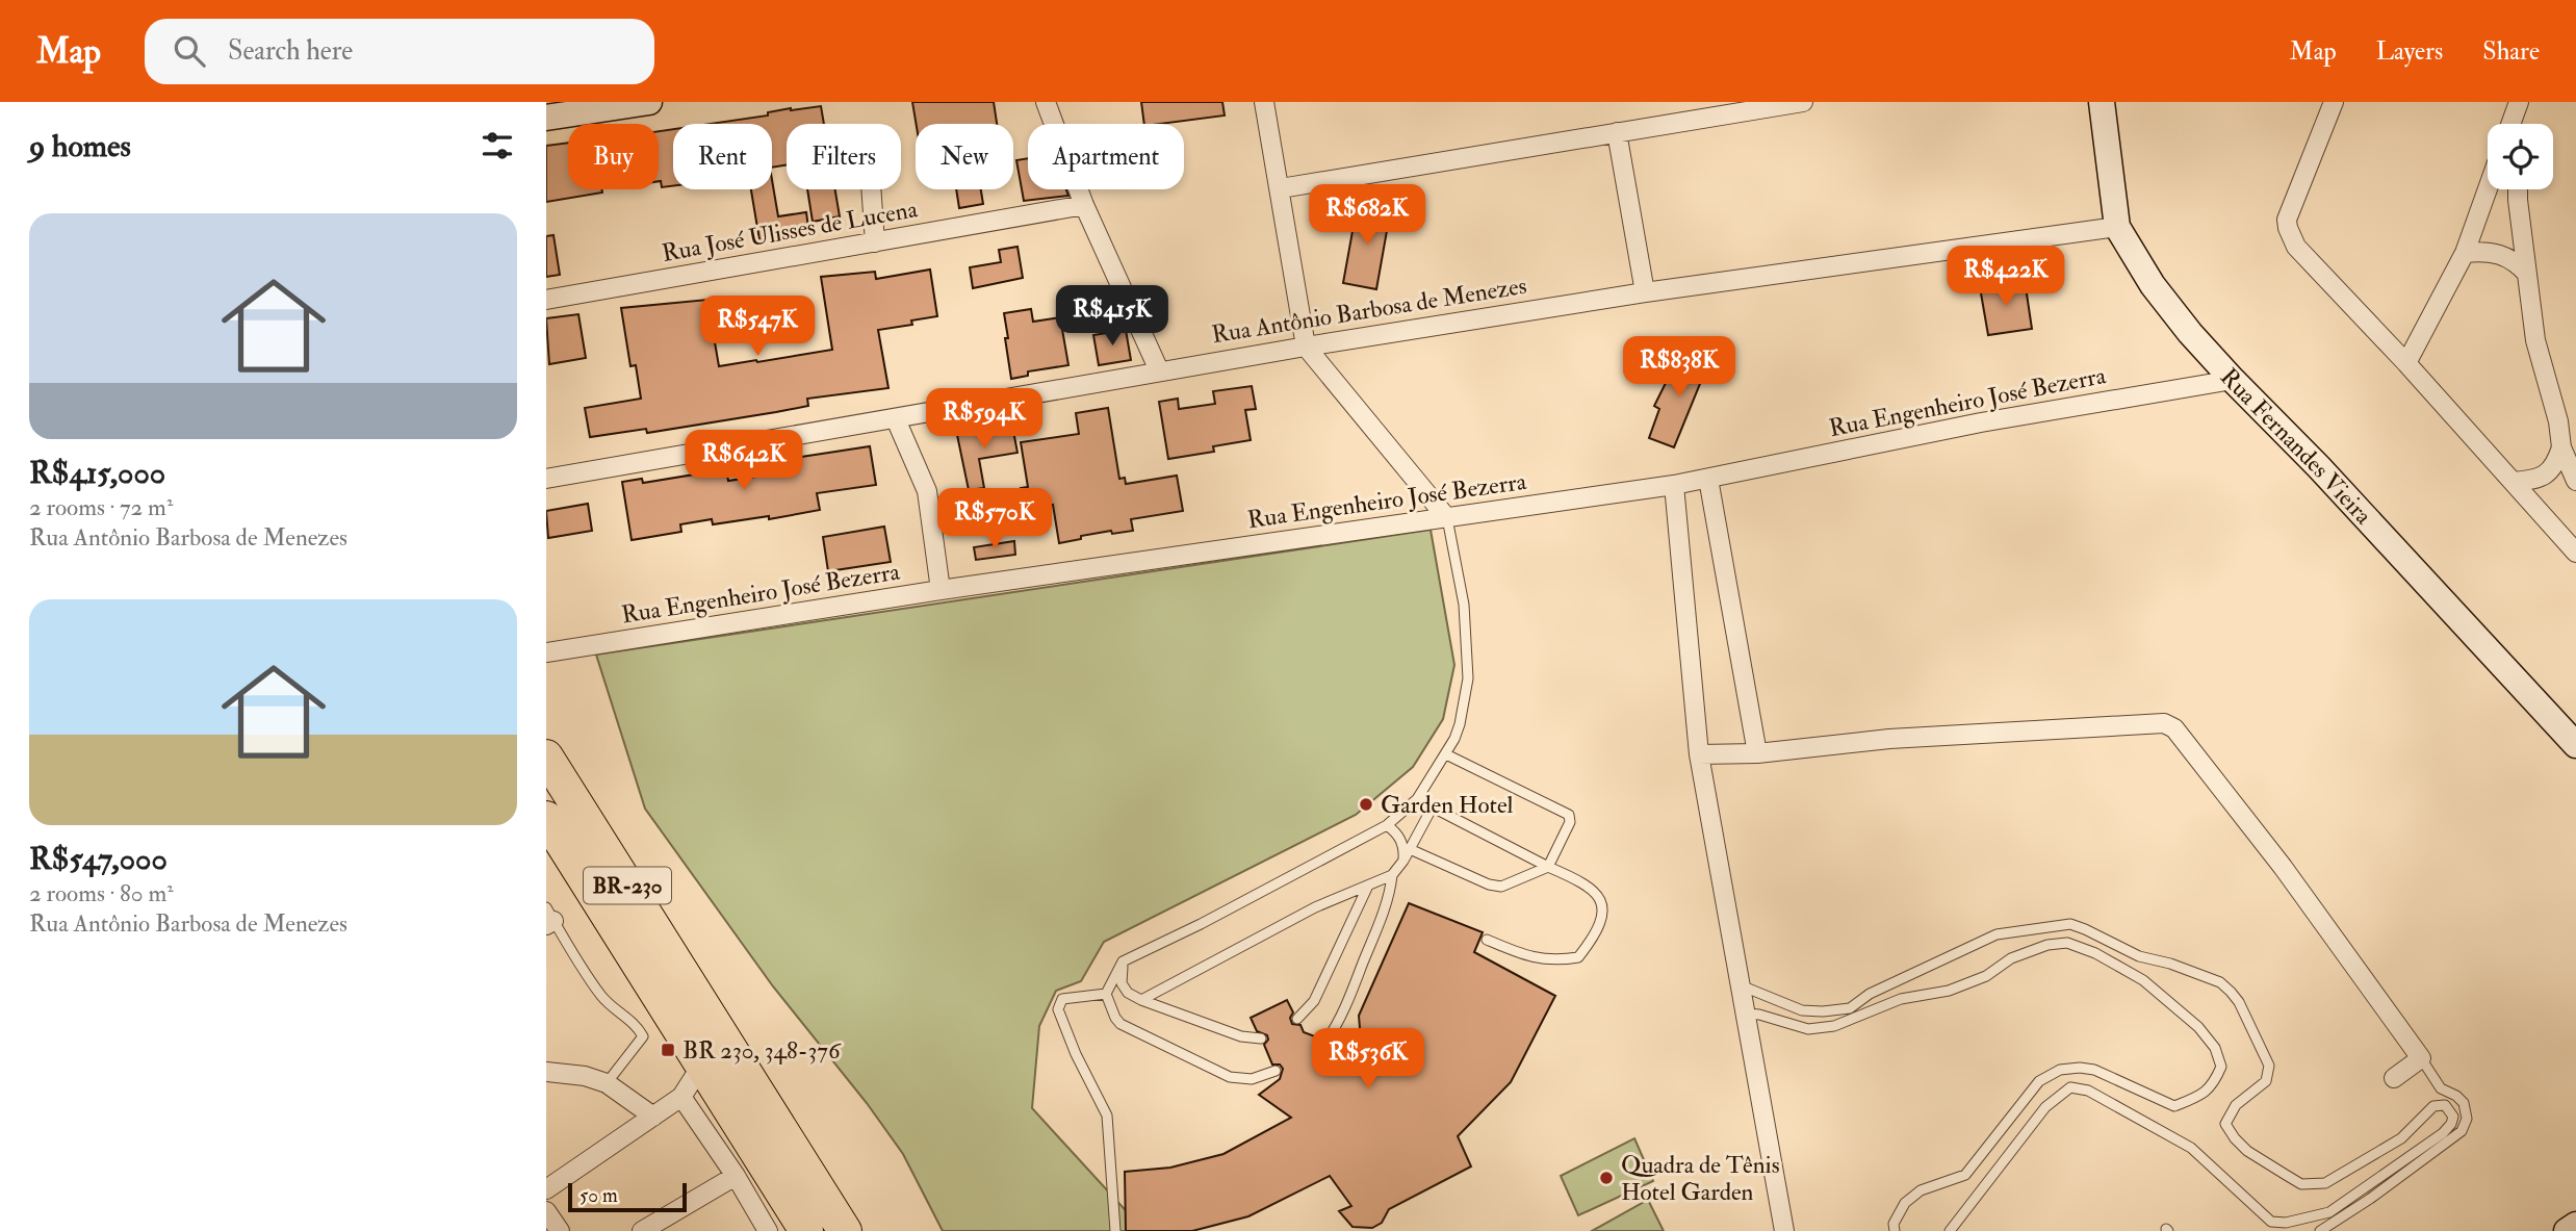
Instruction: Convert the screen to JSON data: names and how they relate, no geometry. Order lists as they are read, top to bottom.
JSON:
{
  "streets": {
    "highway": ["BR-230"],
    "street": [
      "Rua José Ulisses de Lucena",
      "Rua Antônio Barbosa de Menezes",
      "Rua Engenheiro José Bezerra",
      "Rua Fernandes Vieira"
    ]
  },
  "crossings": [
    ["Rua Antônio Barbosa de Menezes", "Rua Fernandes Vieira"],
    ["Rua Engenheiro José Bezerra", "Rua Fernandes Vieira"]
  ],
  "places": {
    "other": ["Garden Hotel", "Quadra de Tênis Hotel Garden"],
    "transit": ["BR 230, 348-376"]
  },
  "scale_bar": "50 m",
  "page": {
    "header": "Map",
    "search": "Search here",
    "nav": ["Map", "Layers", "Share"],
    "heading": "9 homes",
    "chip": [
      "Buy",
      "Rent",
      "Filters",
      "New",
      "Apartment"
    ],
    "price": [
      "R$682K",
      "R$422K",
      "R$415K",
      "R$547K",
      "R$838K",
      "R$594K",
      "R$642K",
      "R$570K",
      "R$536K"
    ],
    "list": [
      {
        "name": "R$415,000",
        "note": "2 rooms · 72 m² · Rua Antônio Barbosa de Menezes"
      },
      {
        "name": "R$547,000",
        "note": "2 rooms · 80 m² · Rua Antônio Barbosa de Menezes"
      }
    ],
    "scale": "50 m"
  }
}
